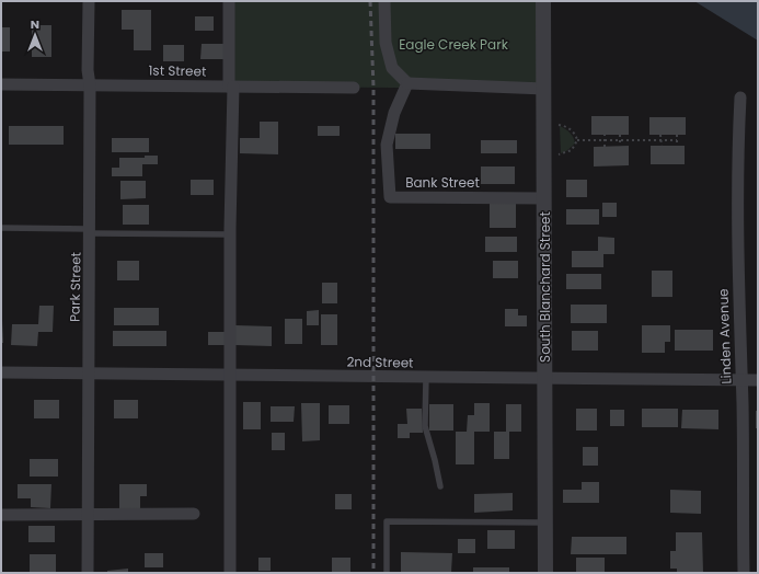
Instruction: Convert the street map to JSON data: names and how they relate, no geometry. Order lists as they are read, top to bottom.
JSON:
{
  "streets": {
    "street": [
      "1st Street",
      "Bank Street",
      "Park Street",
      "South Blanchard Street",
      "Linden Avenue",
      "2nd Street"
    ]
  },
  "crossings": [
    ["1st Street", "Park Street"],
    ["Bank Street", "South Blanchard Street"],
    ["Park Street", "2nd Street"],
    ["South Blanchard Street", "2nd Street"],
    ["Linden Avenue", "2nd Street"]
  ],
  "parks": ["Eagle Creek Park"],
  "north": "top"
}
